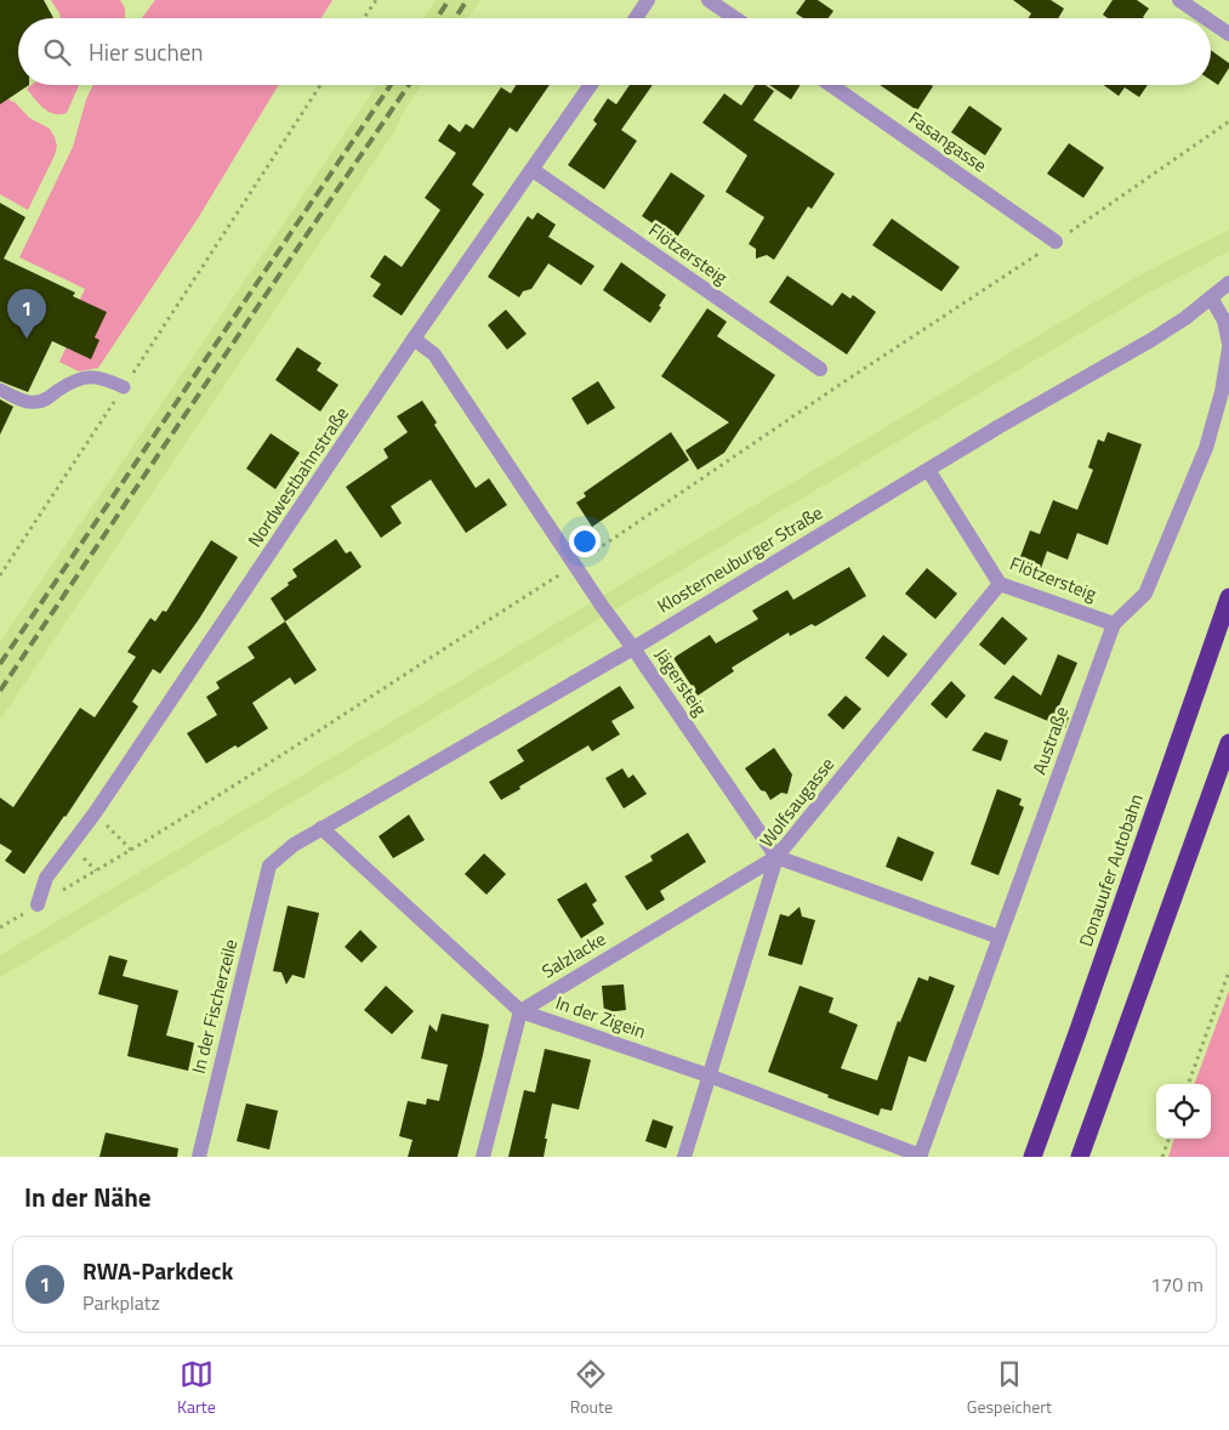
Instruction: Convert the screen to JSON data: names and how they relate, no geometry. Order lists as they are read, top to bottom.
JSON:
{
  "streets": {
    "highway": ["Donauufer Autobahn"],
    "street": [
      "Fasangasse",
      "Flötzersteig",
      "Nordwestbahnstraße",
      "Klosterneuburger Straße",
      "Jägersteig",
      "Austraße",
      "Wolfsaugasse",
      "Salzlacke",
      "In der Fischerzeile",
      "In der Zigein"
    ]
  },
  "crossings": [
    ["Flötzersteig", "Nordwestbahnstraße"],
    ["Flötzersteig", "Klosterneuburger Straße"],
    ["Flötzersteig", "Austraße"],
    ["Flötzersteig", "Wolfsaugasse"],
    ["Nordwestbahnstraße", "Jägersteig"],
    ["Klosterneuburger Straße", "Jägersteig"],
    ["Klosterneuburger Straße", "In der Fischerzeile"],
    ["Klosterneuburger Straße", "In der Zigein"],
    ["Jägersteig", "Wolfsaugasse"],
    ["Jägersteig", "Salzlacke"],
    ["Austraße", "In der Zigein"],
    ["Wolfsaugasse", "Salzlacke"],
    ["Wolfsaugasse", "In der Zigein"],
    ["Salzlacke", "In der Zigein"]
  ],
  "page": {
    "search": "Hier suchen",
    "pins": "1",
    "heading": "In der Nähe",
    "list": [
      {
        "mark": "1",
        "name": "RWA-Parkdeck",
        "note": "Parkplatz",
        "value": "170 m"
      }
    ],
    "nav": ["Karte", "Route", "Gespeichert"]
  }
}
